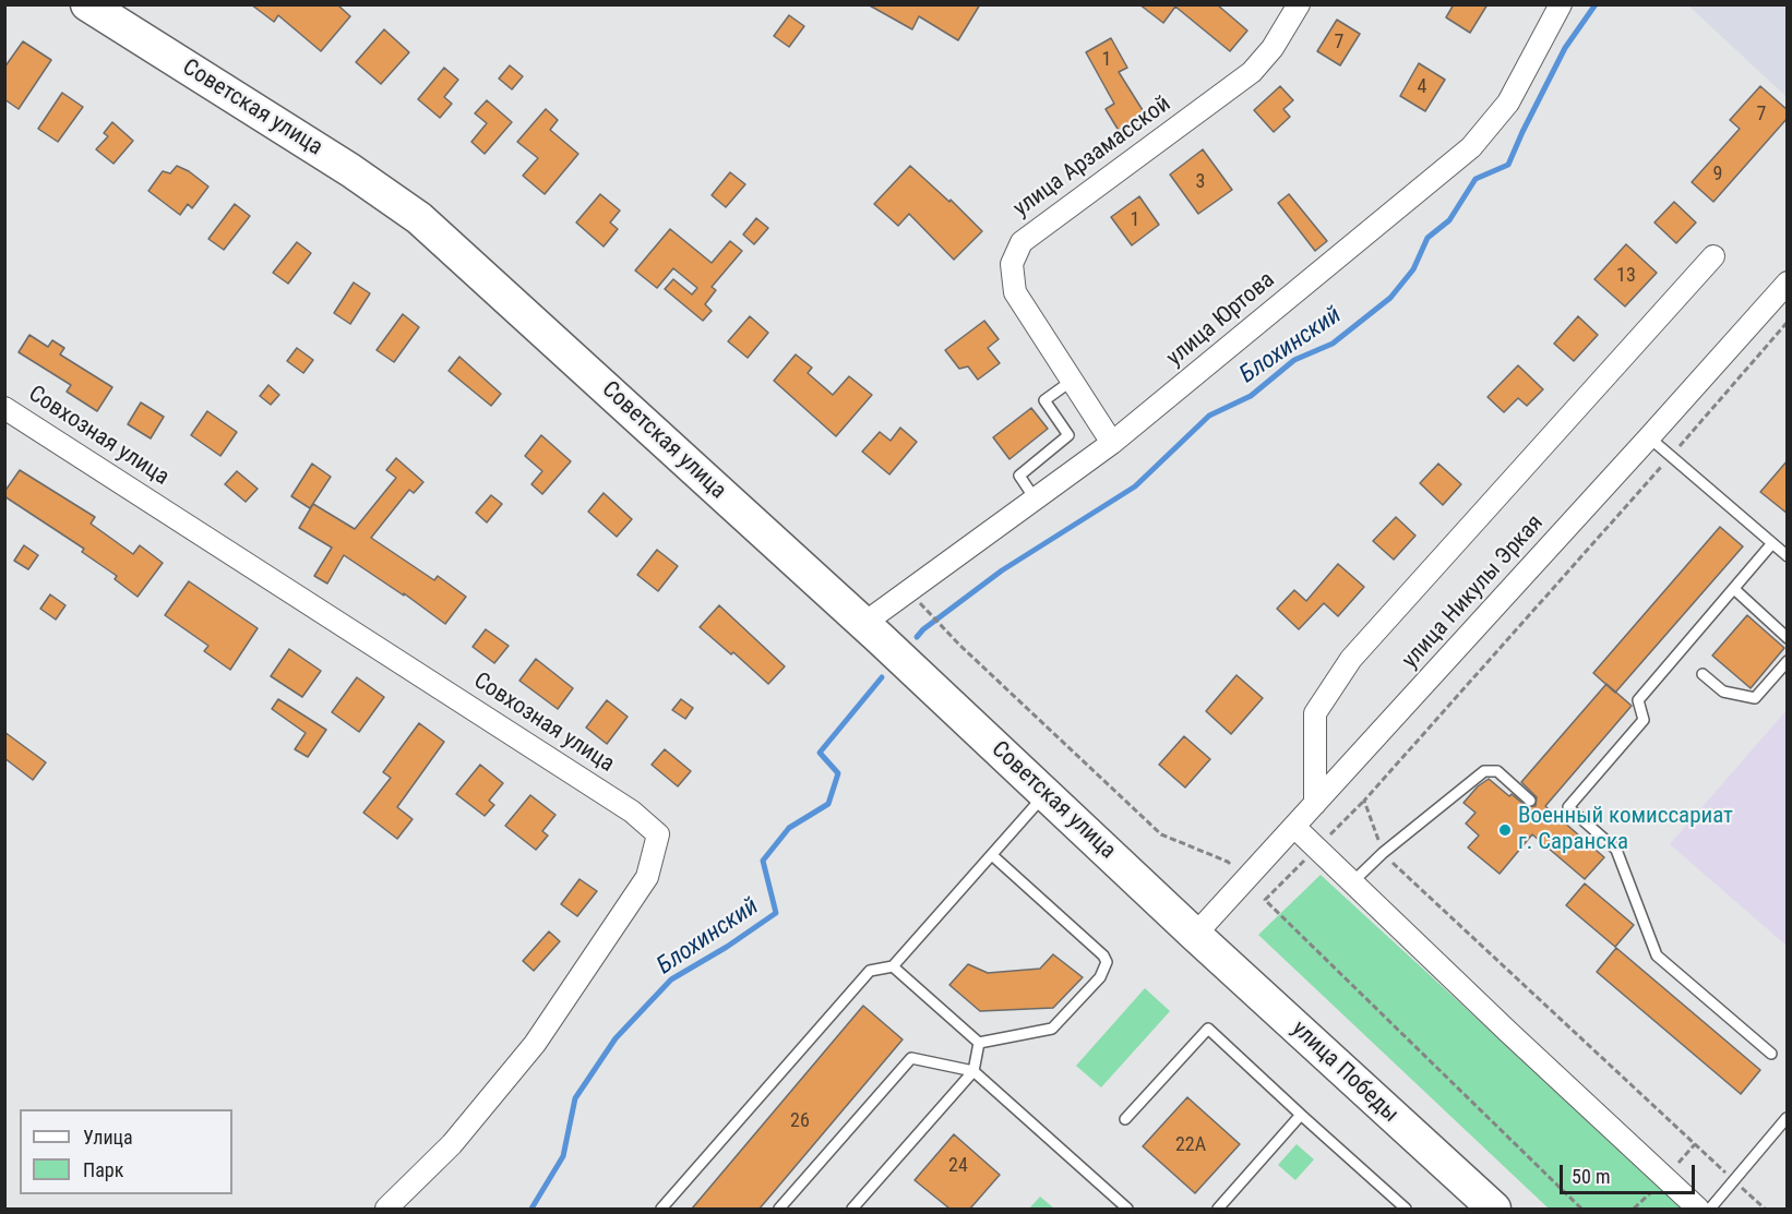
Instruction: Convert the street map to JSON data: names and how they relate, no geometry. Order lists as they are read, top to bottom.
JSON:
{
  "streets": {
    "main road": ["Советская улица", "улица Победы"],
    "street": [
      "улица Арзамасской",
      "улица Юртова",
      "Совхозная улица",
      "улица Никулы Эркая"
    ]
  },
  "crossings": [
    ["Советская улица", "улица Юртова"],
    ["Советская улица", "улица Никулы Эркая"],
    ["Советская улица", "улица Победы"],
    ["улица Арзамасской", "улица Юртова"],
    ["улица Никулы Эркая", "улица Победы"]
  ],
  "water": ["Блохинский"],
  "places": ["Военный комиссариат г. Саранска"],
  "house_numbers": [
    "7",
    "1",
    "4",
    "7",
    "9",
    "3",
    "1",
    "13",
    "26",
    "22А",
    "24"
  ],
  "legend": ["Улица", "Парк"],
  "scale_bar": "50 m"
}
